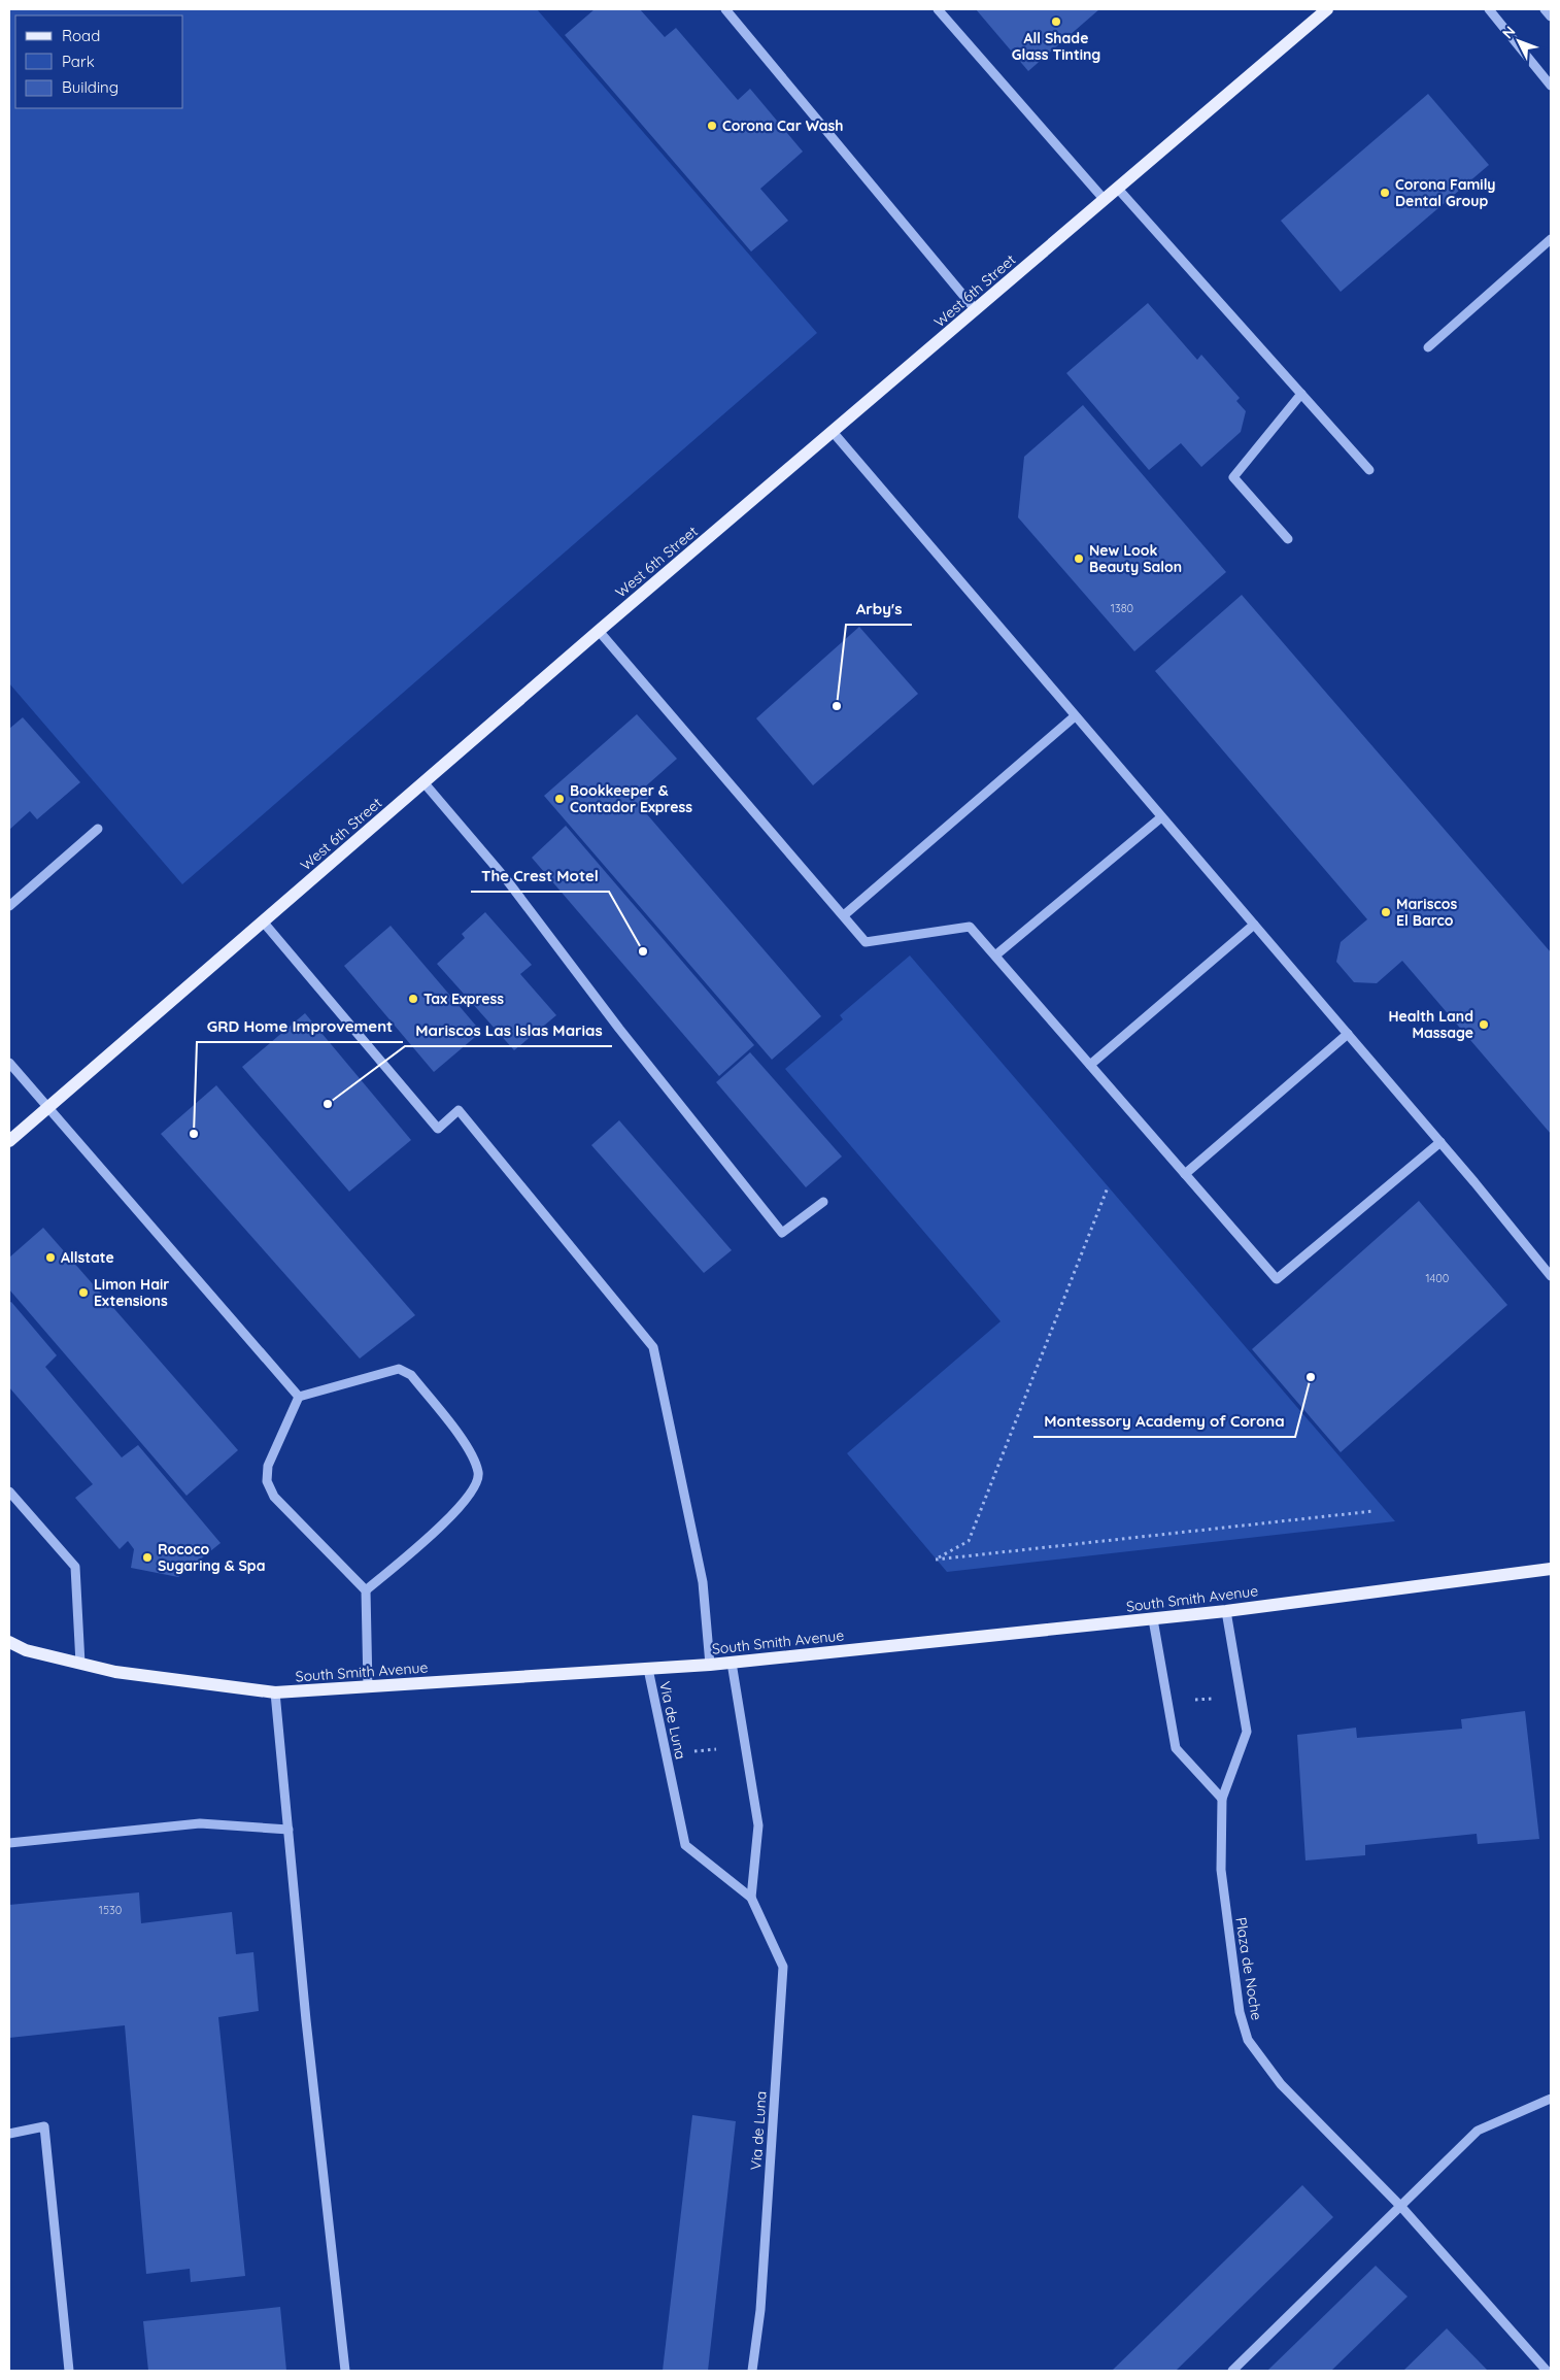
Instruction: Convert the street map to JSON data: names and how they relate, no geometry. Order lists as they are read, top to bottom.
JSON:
{
  "streets": {
    "main road": ["West 6th Street", "South Smith Avenue"],
    "street": ["Via de Luna", "Plaza de Noche"]
  },
  "crossings": [
    ["South Smith Avenue", "Via de Luna"],
    ["South Smith Avenue", "Plaza de Noche"]
  ],
  "places": [
    "All Shade Glass Tinting",
    "Corona Car Wash",
    "Corona Family Dental Group",
    "New Look Beauty Salon",
    "Arby's",
    "Bookkeeper & Contador Express",
    "Mariscos El Barco",
    "The Crest Motel",
    "Tax Express",
    "Health Land Massage",
    "Mariscos Las Islas Marias",
    "GRD Home Improvement",
    "Allstate",
    "Limon Hair Extensions",
    "Montessory Academy of Corona",
    "Rococo Sugaring & Spa"
  ],
  "house_numbers": ["1380", "1400", "1530"],
  "legend": ["Road", "Park", "Building"],
  "north": "top left"
}
